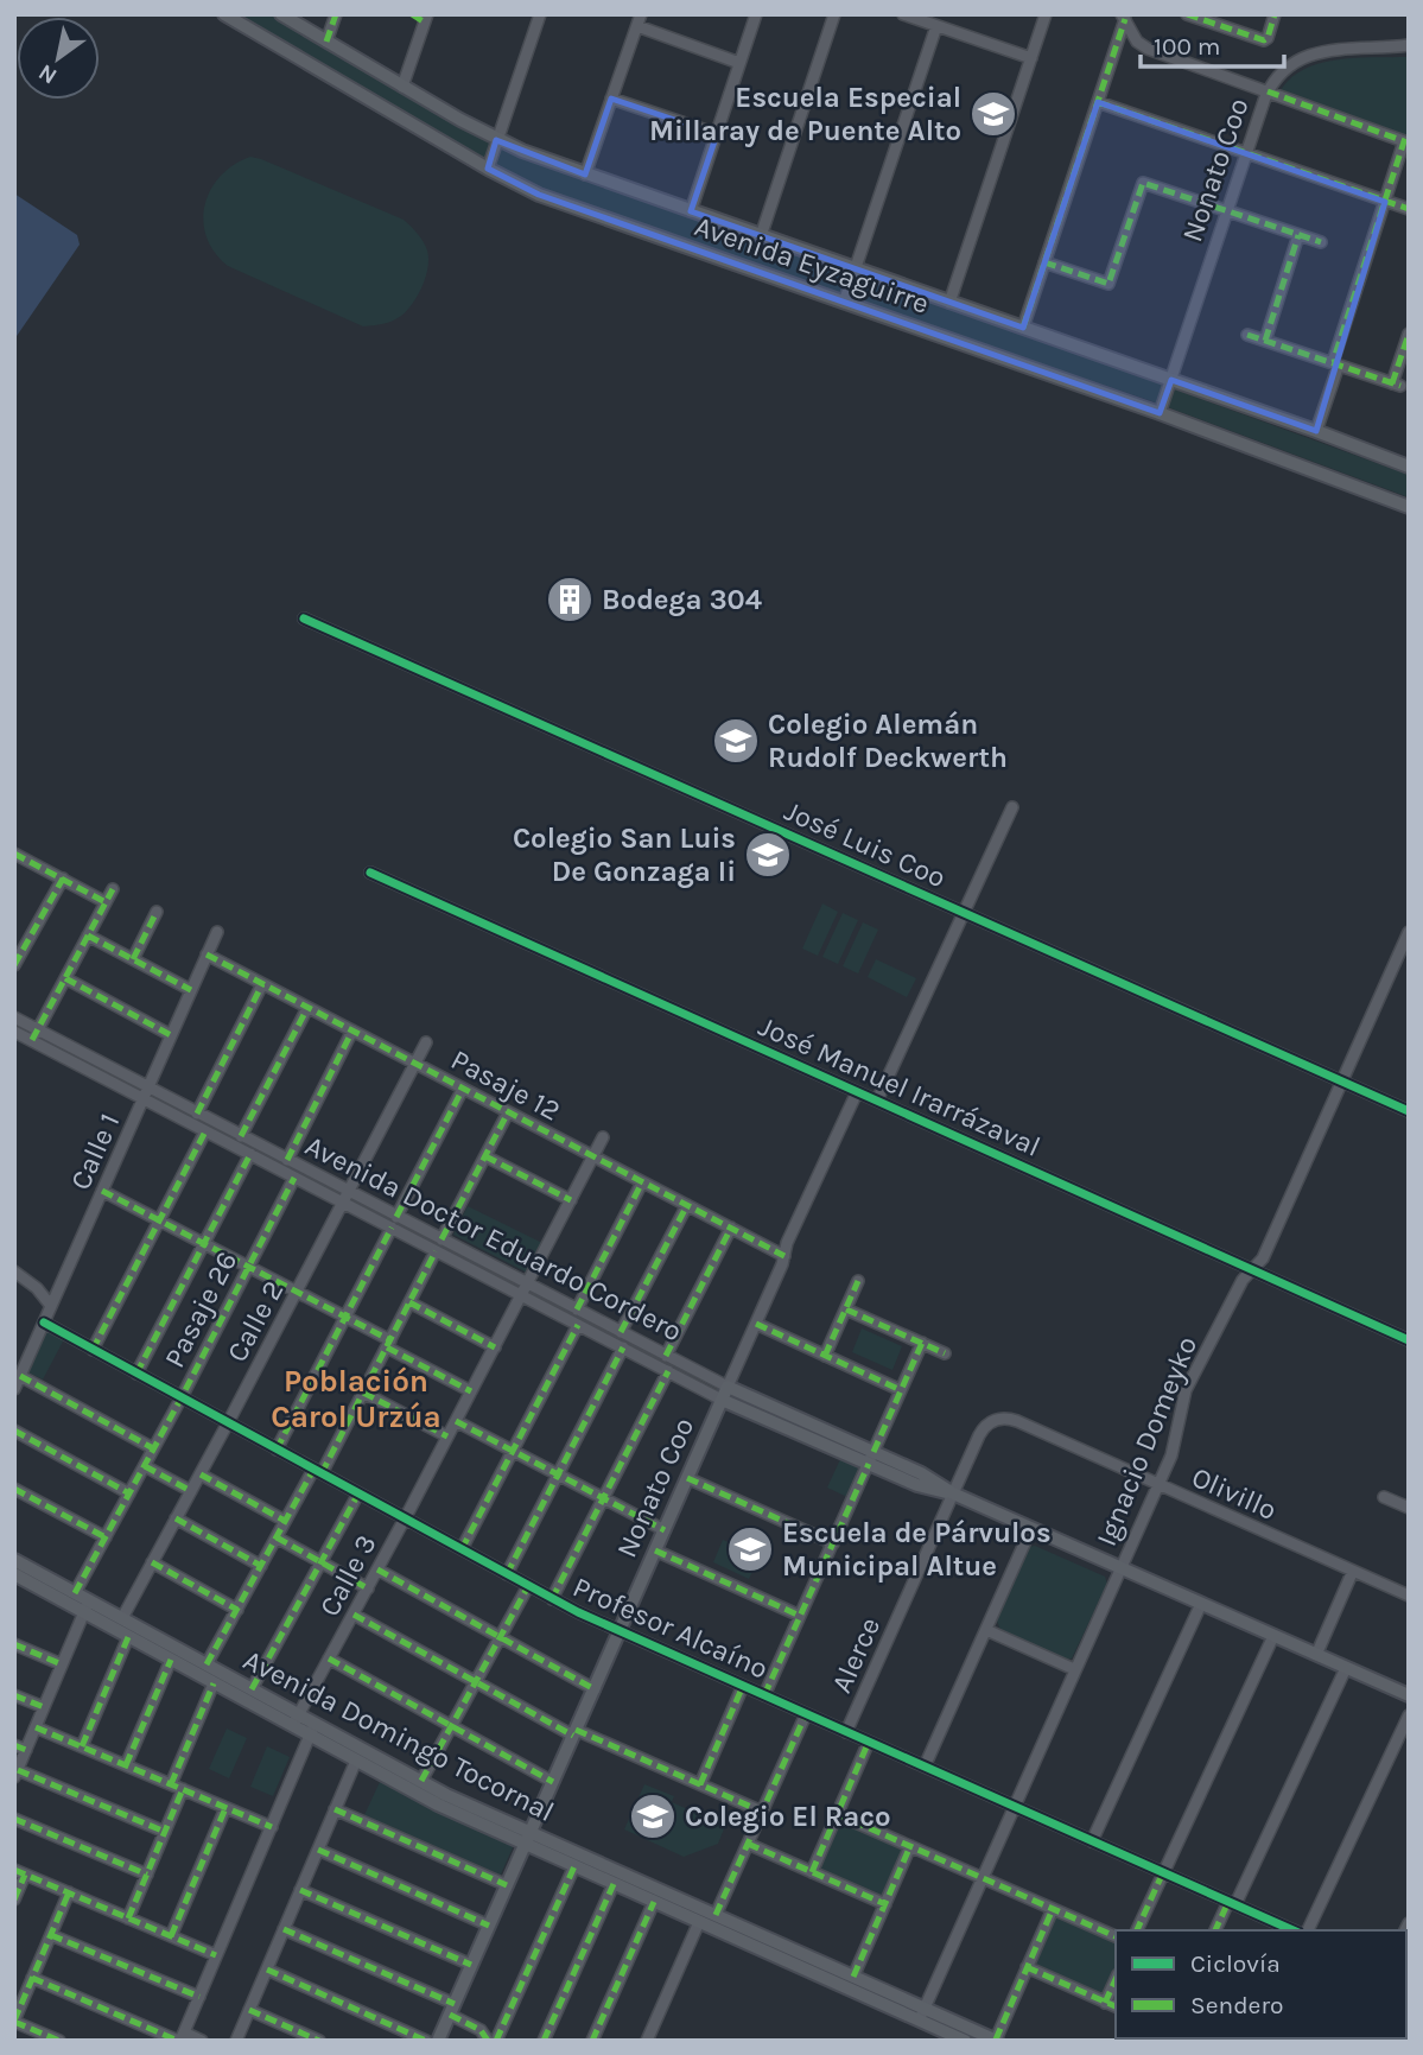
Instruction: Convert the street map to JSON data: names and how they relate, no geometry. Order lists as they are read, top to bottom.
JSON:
{
  "streets": {
    "main road": [
      "Nonato Coo",
      "Avenida Eyzaguirre",
      "Avenida Doctor Eduardo Cordero",
      "Avenida Domingo Tocornal"
    ],
    "street": [
      "José Luis Coo",
      "Pasaje 12",
      "José Manuel Irarrázaval",
      "Calle 1",
      "Pasaje 26",
      "Calle 2",
      "Ignacio Domeyko",
      "Olivillo",
      "Calle 3",
      "Profesor Alcaíno",
      "Alerce"
    ]
  },
  "crossings": [
    ["Nonato Coo", "Avenida Eyzaguirre"],
    ["Nonato Coo", "Pasaje 12"],
    ["Nonato Coo", "José Manuel Irarrázaval"],
    ["Nonato Coo", "Avenida Doctor Eduardo Cordero"],
    ["Nonato Coo", "Profesor Alcaíno"],
    ["Nonato Coo", "Avenida Domingo Tocornal"],
    ["José Luis Coo", "Ignacio Domeyko"],
    ["Pasaje 12", "Calle 1"],
    ["Pasaje 12", "Calle 2"],
    ["Pasaje 12", "Calle 3"],
    ["José Manuel Irarrázaval", "Ignacio Domeyko"],
    ["Calle 1", "Avenida Doctor Eduardo Cordero"],
    ["Calle 1", "Profesor Alcaíno"],
    ["Avenida Doctor Eduardo Cordero", "Pasaje 26"],
    ["Avenida Doctor Eduardo Cordero", "Calle 2"],
    ["Avenida Doctor Eduardo Cordero", "Ignacio Domeyko"],
    ["Avenida Doctor Eduardo Cordero", "Calle 3"],
    ["Avenida Doctor Eduardo Cordero", "Alerce"],
    ["Pasaje 26", "Profesor Alcaíno"],
    ["Pasaje 26", "Avenida Domingo Tocornal"],
    ["Calle 2", "Profesor Alcaíno"],
    ["Calle 2", "Avenida Domingo Tocornal"],
    ["Ignacio Domeyko", "Olivillo"],
    ["Ignacio Domeyko", "Profesor Alcaíno"],
    ["Ignacio Domeyko", "Avenida Domingo Tocornal"],
    ["Olivillo", "Alerce"],
    ["Calle 3", "Profesor Alcaíno"],
    ["Calle 3", "Avenida Domingo Tocornal"],
    ["Profesor Alcaíno", "Alerce"]
  ],
  "districts": ["Población Carol Urzúa"],
  "places": {
    "school or university": [
      "Escuela Especial Millaray de Puente Alto",
      "Colegio Alemán Rudolf Deckwerth",
      "Colegio San Luis De Gonzaga Ii",
      "Escuela de Párvulos Municipal Altue",
      "Colegio El Raco"
    ],
    "building": ["Bodega 304"]
  },
  "legend": ["Ciclovía", "Sendero"],
  "scale_bar": "100 m",
  "north": "bottom left"
}
